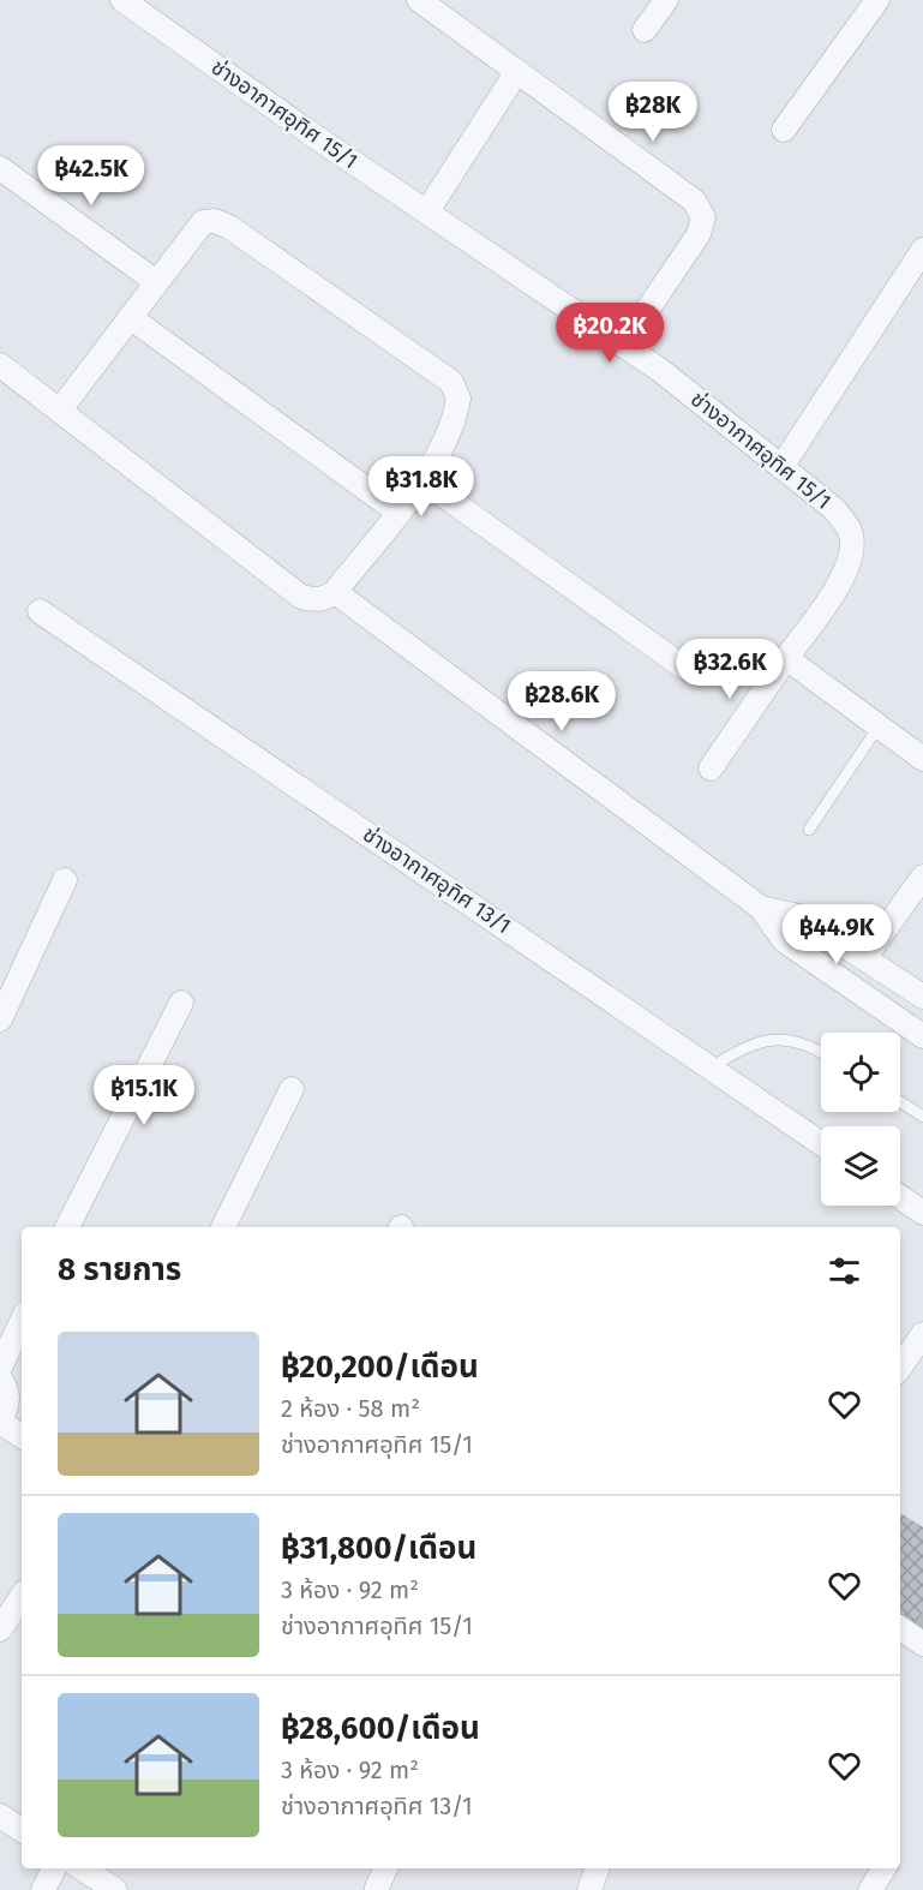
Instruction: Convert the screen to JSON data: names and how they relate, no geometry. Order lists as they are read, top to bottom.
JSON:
{
  "streets": {
    "street": ["ช่างอากาศอุทิศ 15/1", "ช่างอากาศอุทิศ 13/1"]
  },
  "page": {
    "price": [
      "฿28K",
      "฿42.5K",
      "฿20.2K",
      "฿31.8K",
      "฿32.6K",
      "฿28.6K",
      "฿44.9K",
      "฿15.1K"
    ],
    "heading": "8 รายการ",
    "list": [
      {
        "name": "฿20,200/เดือน",
        "note": "2 ห้อง · 58 m² · ช่างอากาศอุทิศ 15/1"
      },
      {
        "name": "฿31,800/เดือน",
        "note": "3 ห้อง · 92 m² · ช่างอากาศอุทิศ 15/1"
      },
      {
        "name": "฿28,600/เดือน",
        "note": "3 ห้อง · 92 m² · ช่างอากาศอุทิศ 13/1"
      }
    ]
  }
}
